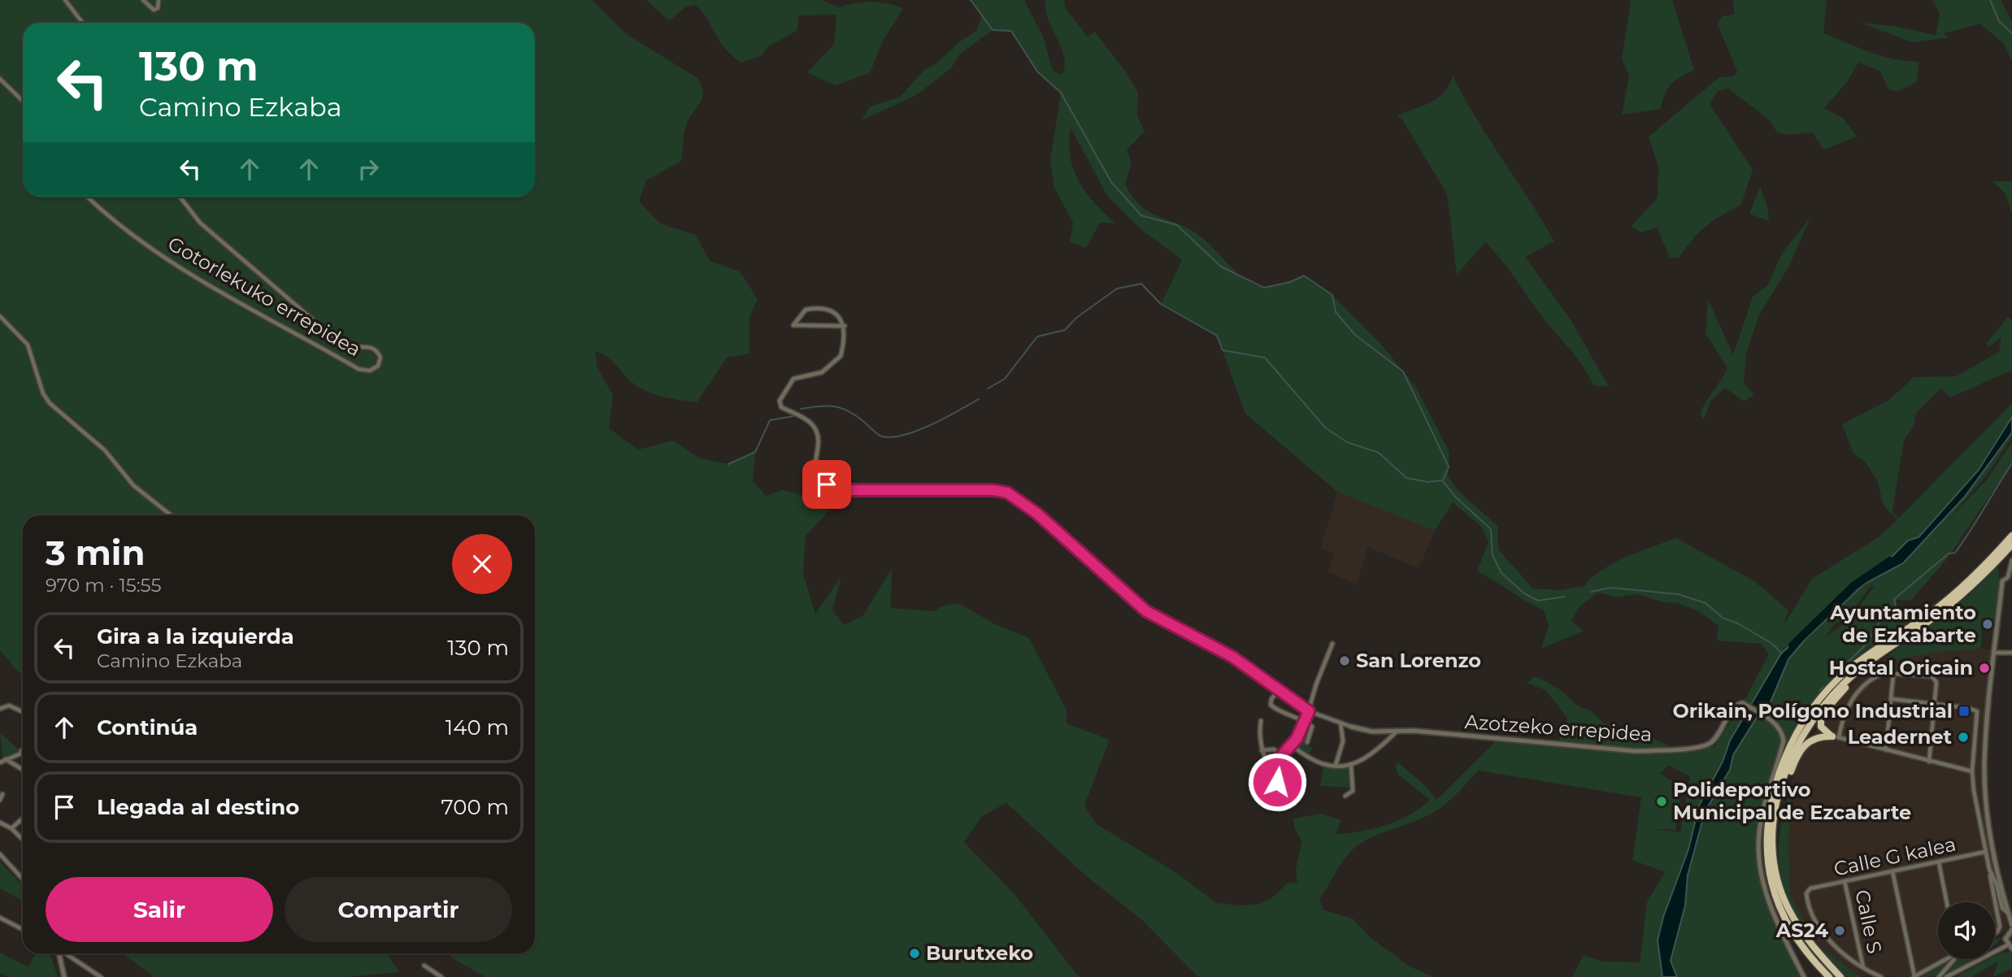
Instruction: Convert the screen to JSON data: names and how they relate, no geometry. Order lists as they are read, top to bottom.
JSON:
{
  "streets": {
    "street": [
      "Gotorlekuko errepidea",
      "Azotzeko errepidea",
      "Calle G kalea",
      "Calle S"
    ]
  },
  "crossings": [
    ["Calle G kalea", "Calle S"]
  ],
  "places": {
    "other": [
      "Ayuntamiento de Ezkabarte",
      "San Lorenzo",
      "Hostal Oricain",
      "Leadernet",
      "Polideportivo Municipal de Ezcabarte",
      "AS24",
      "Burutxeko"
    ],
    "transit": ["Orikain, Polígono Industrial"]
  },
  "page": {
    "turn": ["130 m", "Camino Ezkaba"],
    "heading": ["3 min", "970 m · 15:55"],
    "list": [
      {
        "name": "Gira a la izquierda",
        "note": "Camino Ezkaba",
        "value": "130 m"
      },
      {
        "name": "Continúa",
        "value": "140 m"
      },
      {
        "name": "Llegada al destino",
        "value": "700 m"
      }
    ],
    "buttons": ["Salir", "Compartir"]
  }
}
